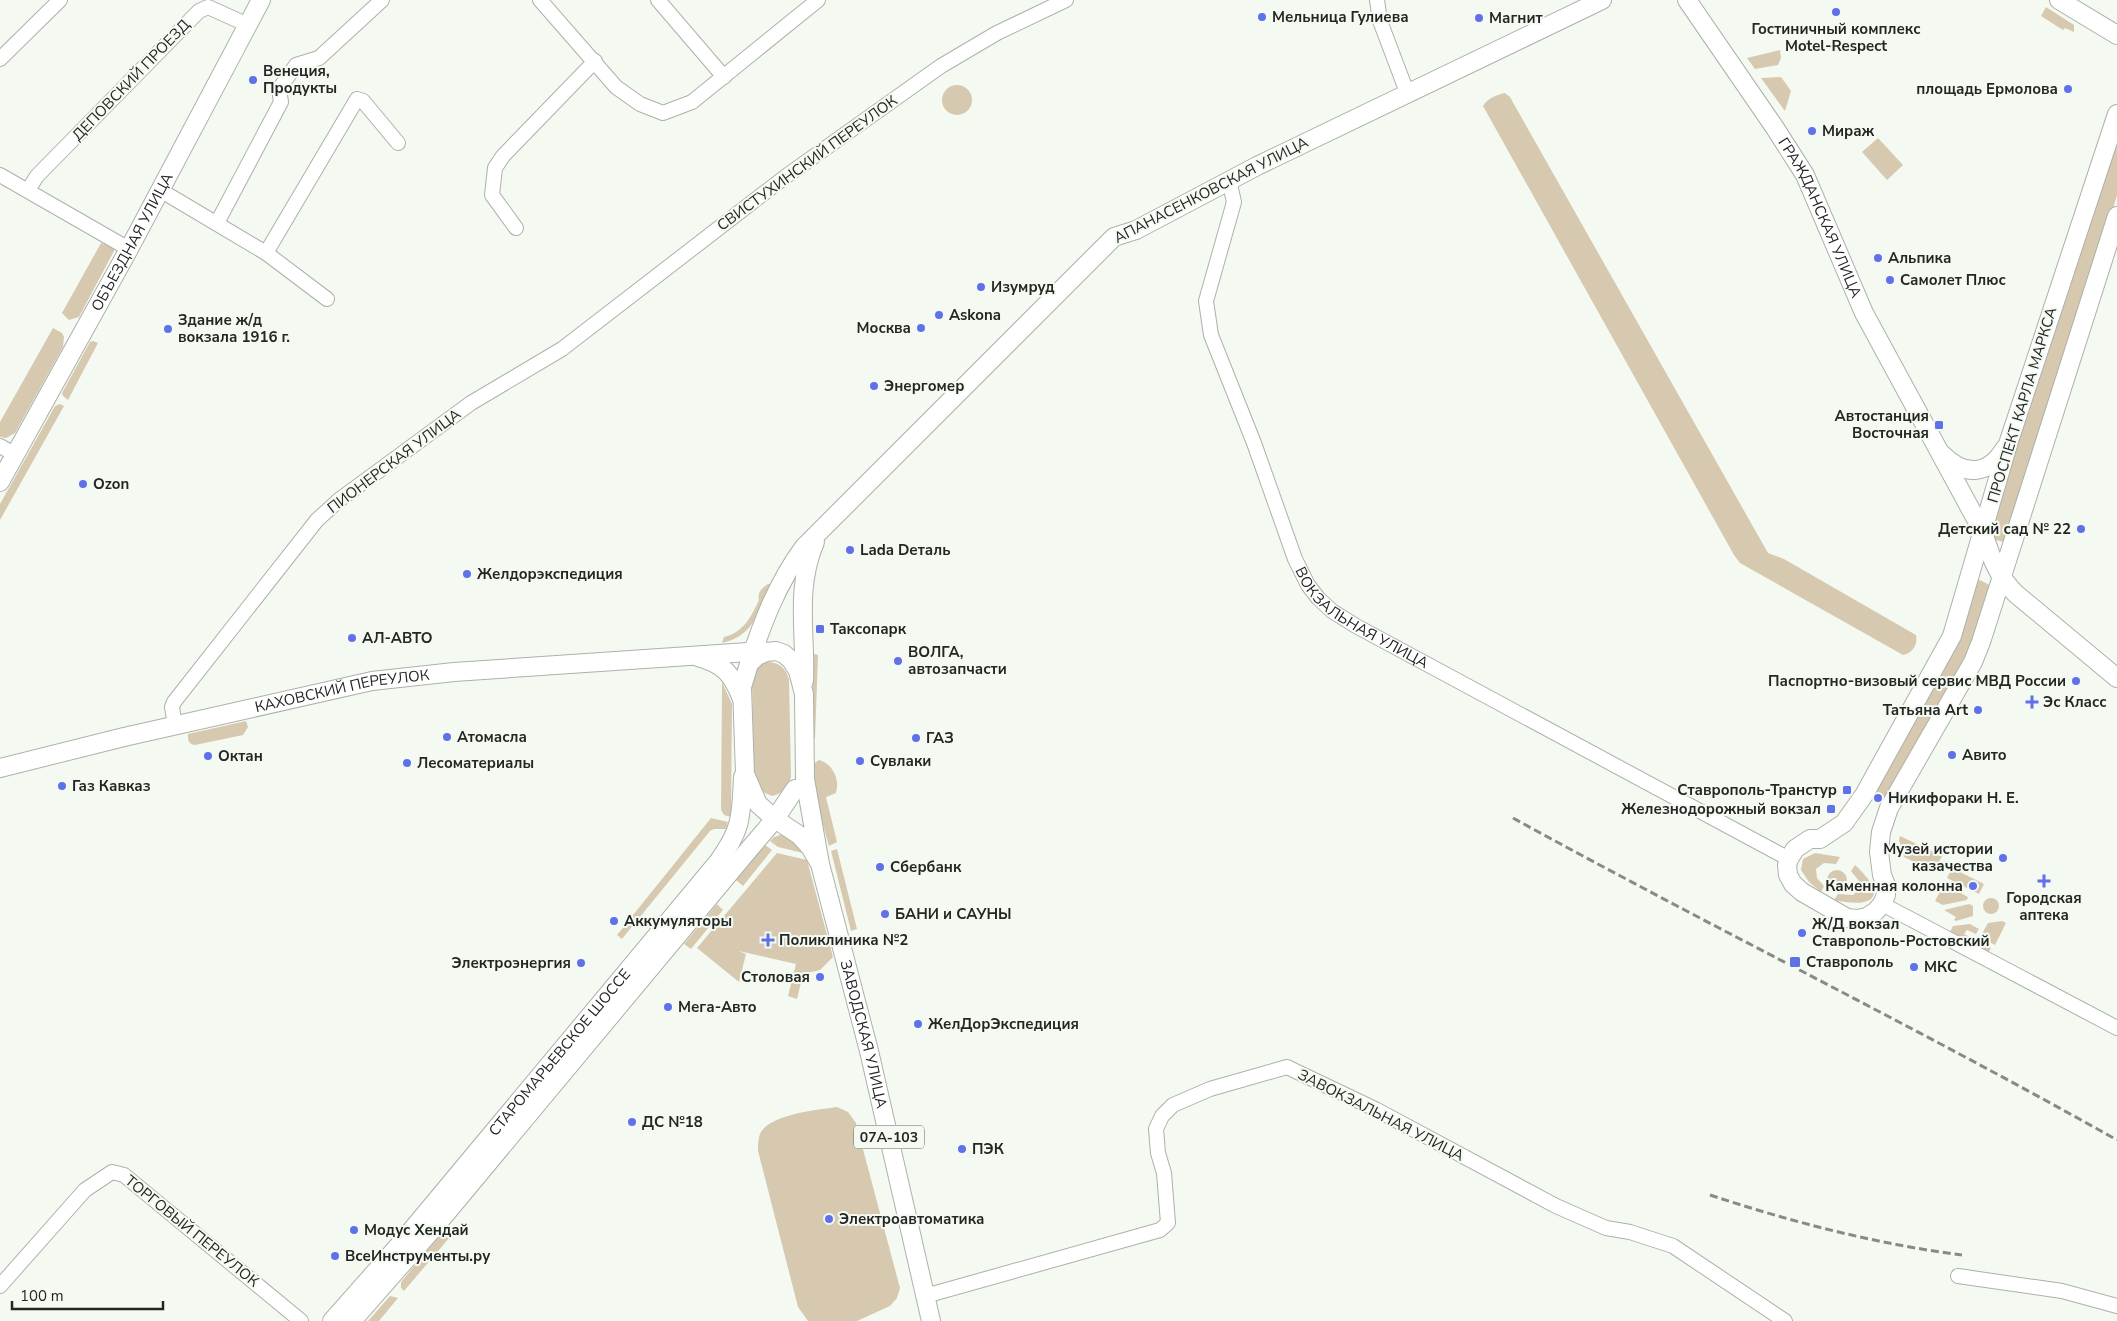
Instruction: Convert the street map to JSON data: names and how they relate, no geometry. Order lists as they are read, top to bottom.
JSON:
{
  "streets": {
    "main road": [
      "АПАНАСЕНКОВСКАЯ УЛИЦА",
      "ГРАЖДАНСКАЯ УЛИЦА",
      "ОБЪЕЗДНАЯ УЛИЦА",
      "ПРОСПЕКТ КАРЛА МАРКСА",
      "КАХОВСКИЙ ПЕРЕУЛОК",
      "ЗАВОДСКАЯ УЛИЦА",
      "СТАРОМАРЬЕВСКОЕ ШОССЕ",
      "07А-103"
    ],
    "street": [
      "ДЕПОВСКИЙ ПРОЕЗД",
      "СВИСТУХИНСКИЙ ПЕРЕУЛОК",
      "ПИОНЕРСКАЯ УЛИЦА",
      "ВОКЗАЛЬНАЯ УЛИЦА",
      "ЗАВОКЗАЛЬНАЯ УЛИЦА",
      "ТОРГОВЫЙ ПЕРЕУЛОК"
    ]
  },
  "crossings": [
    ["ДЕПОВСКИЙ ПРОЕЗД", "ОБЪЕЗДНАЯ УЛИЦА"],
    ["СВИСТУХИНСКИЙ ПЕРЕУЛОК", "ПИОНЕРСКАЯ УЛИЦА"],
    ["АПАНАСЕНКОВСКАЯ УЛИЦА", "ВОКЗАЛЬНАЯ УЛИЦА"],
    ["ГРАЖДАНСКАЯ УЛИЦА", "ПРОСПЕКТ КАРЛА МАРКСА"],
    ["ПРОСПЕКТ КАРЛА МАРКСА", "ВОКЗАЛЬНАЯ УЛИЦА"],
    ["ПИОНЕРСКАЯ УЛИЦА", "КАХОВСКИЙ ПЕРЕУЛОК"],
    ["ЗАВОДСКАЯ УЛИЦА", "ЗАВОКЗАЛЬНАЯ УЛИЦА"]
  ],
  "places": {
    "other": [
      "Гостиничный комплекс Motel-Respect",
      "Мельница Гулиева",
      "Магнит",
      "Венеция, Продукты",
      "площадь Ермолова",
      "Мираж",
      "Альпика",
      "Самолет Плюс",
      "Изумруд",
      "Askona",
      "Москва",
      "Здание ж/д вокзала 1916 г.",
      "Энергомер",
      "Ozon",
      "Детский сад № 22",
      "Lada Dеталь",
      "Желдорэкспедиция",
      "АЛ-АВТО",
      "ВОЛГА, автозапчасти",
      "Паспортно-визовый сервис МВД России",
      "Татьяна Art",
      "Атомасла",
      "ГАЗ",
      "Авито",
      "Октан",
      "Сувлаки",
      "Лесоматериалы",
      "Газ Кавказ",
      "Никифораки Н. Е.",
      "Музей истории казачества",
      "Сбербанк",
      "Каменная колонна",
      "БАНИ и САУНЫ",
      "Аккумуляторы",
      "Ж/Д вокзал Ставрополь-Ростовский",
      "Электроэнергия",
      "МКС",
      "Столовая",
      "Мега-Авто",
      "ЖелДорЭкспедиция",
      "ДС №18",
      "ПЭК",
      "Электроавтоматика",
      "Модус Хендай",
      "ВсеИнструменты.ру"
    ],
    "transit": [
      "Автостанция Восточная",
      "Таксопарк",
      "Ставрополь-Транстур",
      "Железнодорожный вокзал",
      "Ставрополь"
    ],
    "health": ["Эс Класс", "Городская аптека", "Поликлиника №2"]
  },
  "scale_bar": "100 m"
}
